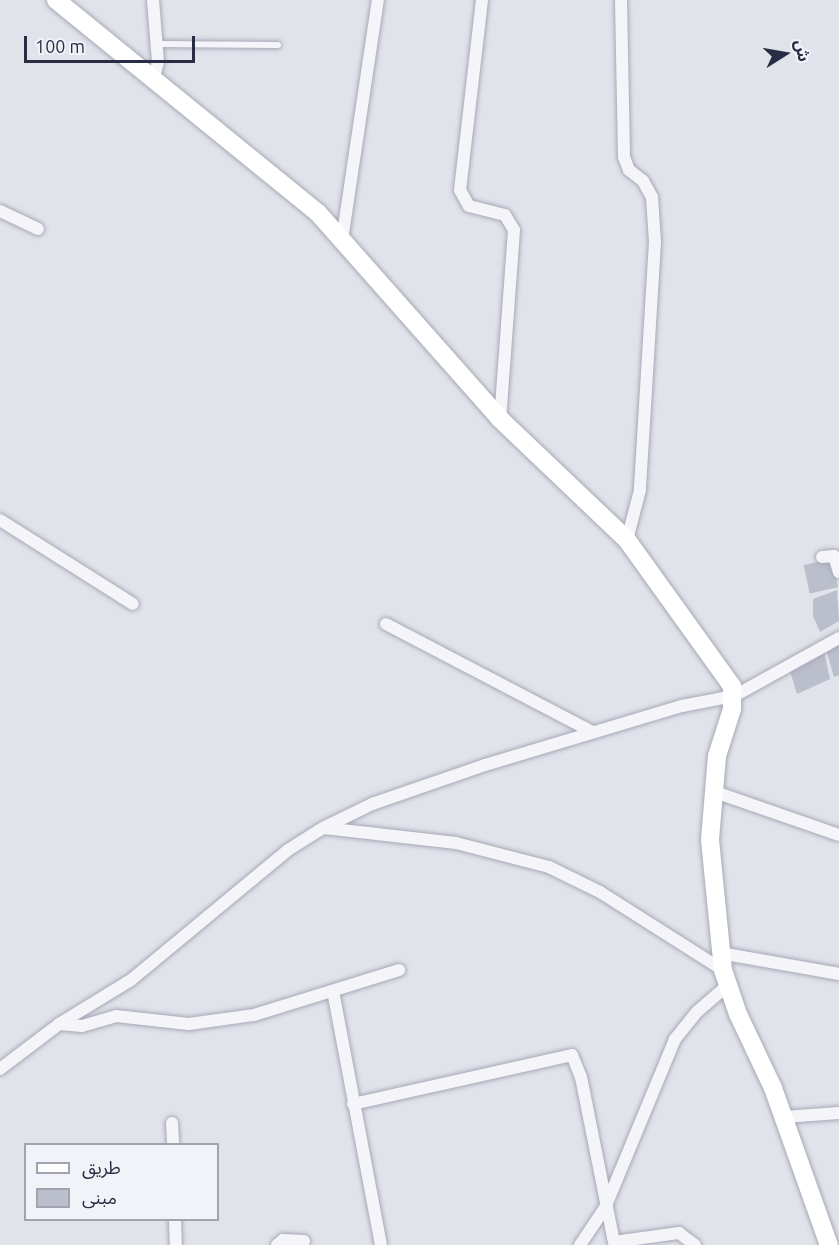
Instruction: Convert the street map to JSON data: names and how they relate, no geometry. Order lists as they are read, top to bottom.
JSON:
{
  "legend": ["طريق", "مبنى"],
  "scale_bar": "100 m",
  "north": "right"
}
